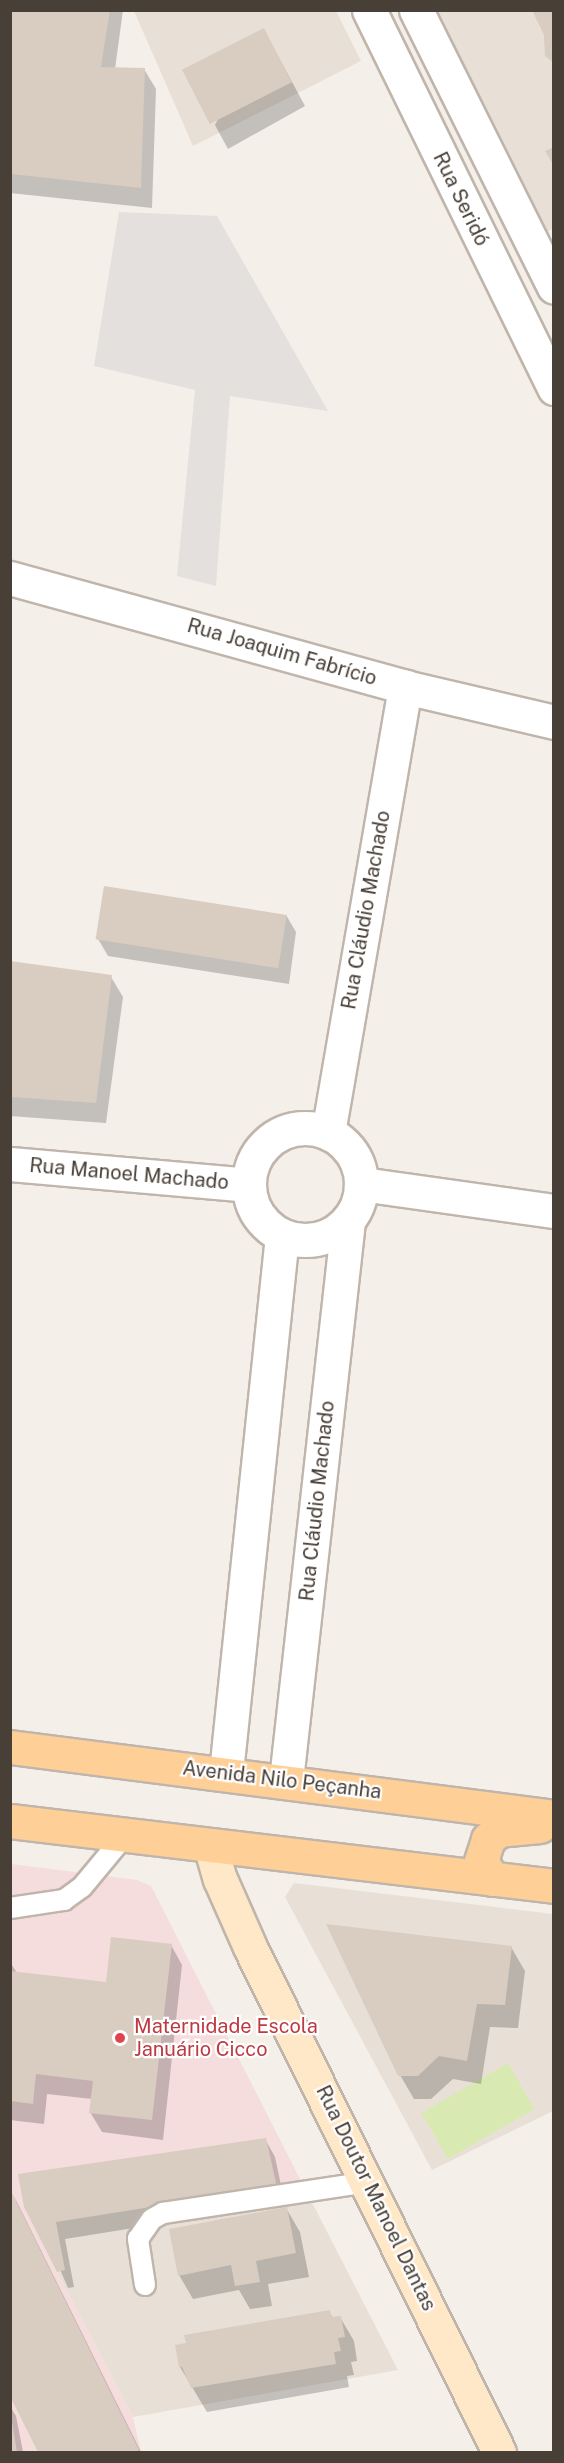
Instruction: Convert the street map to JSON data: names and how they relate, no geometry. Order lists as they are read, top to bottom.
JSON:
{
  "streets": {
    "main road": ["Avenida Nilo Peçanha"],
    "street": [
      "Rua Seridó",
      "Rua Joaquim Fabrício",
      "Rua Cláudio Machado",
      "Rua Manoel Machado",
      "Rua Doutor Manoel Dantas"
    ]
  },
  "crossings": [
    ["Rua Joaquim Fabrício", "Rua Cláudio Machado"],
    ["Rua Cláudio Machado", "Rua Manoel Machado"],
    ["Rua Cláudio Machado", "Avenida Nilo Peçanha"]
  ],
  "places": ["Maternidade Escola Januário Cicco"]
}
